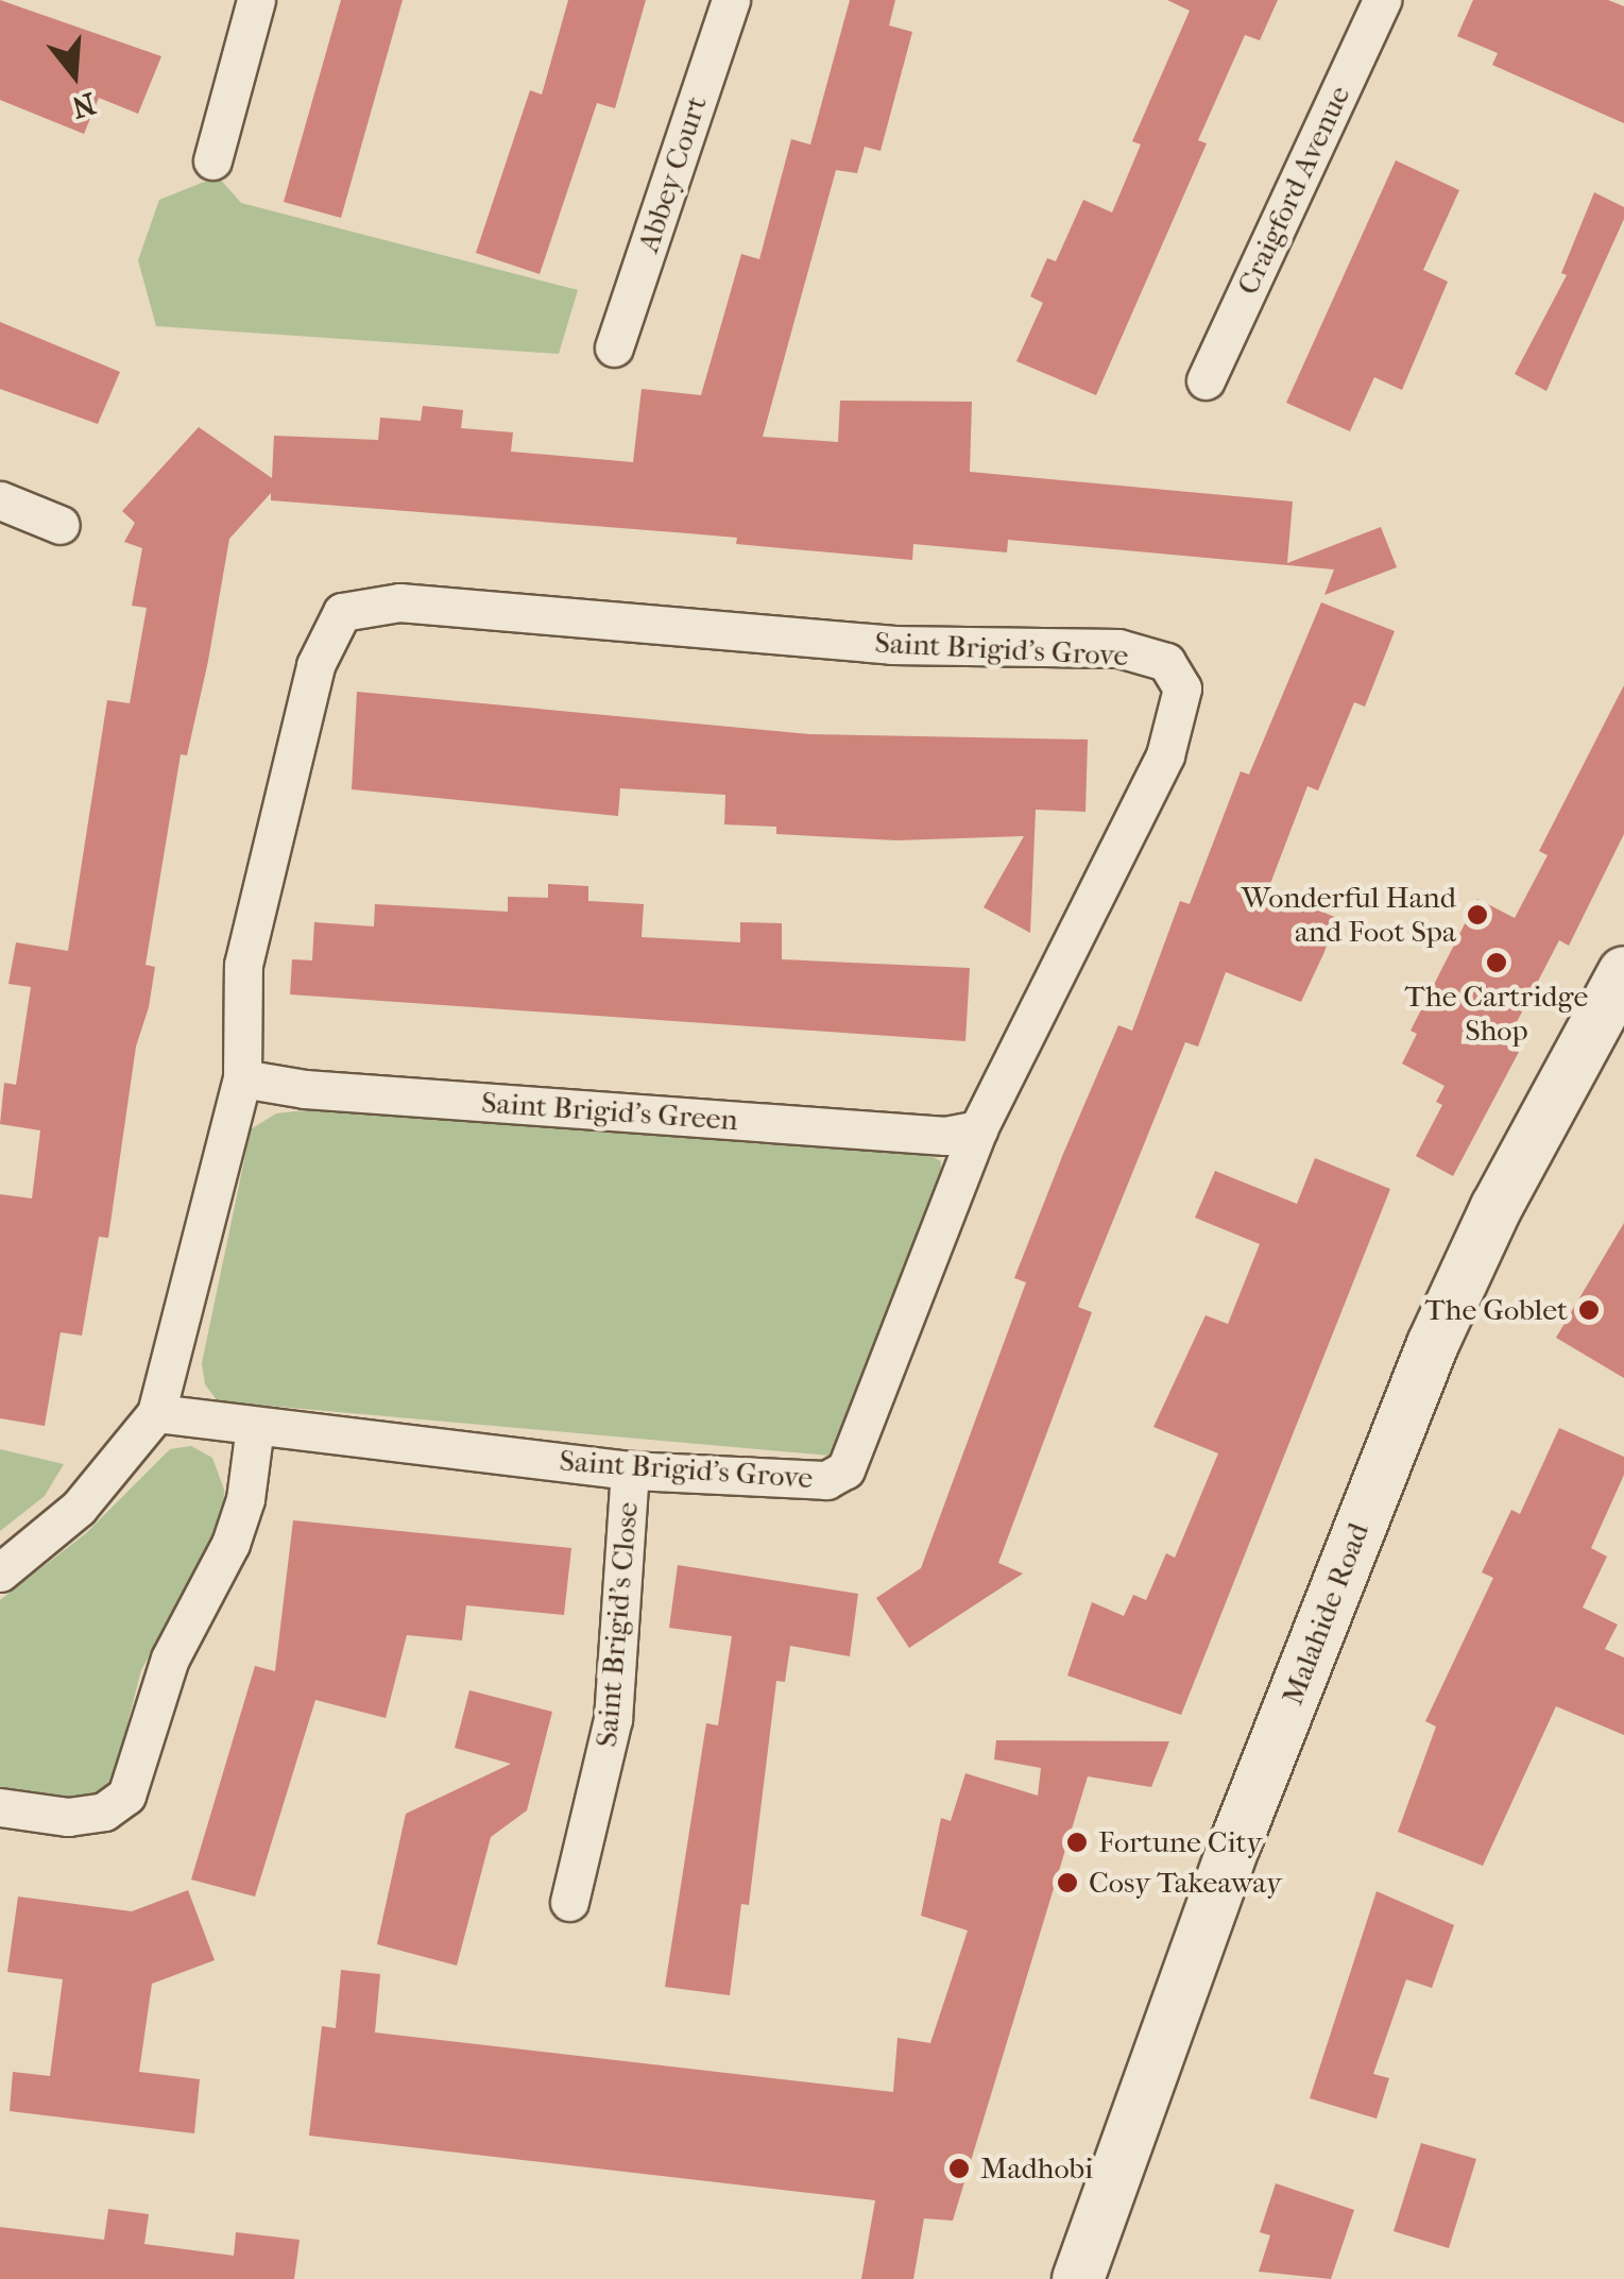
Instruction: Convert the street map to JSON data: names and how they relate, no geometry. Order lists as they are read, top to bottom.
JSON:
{
  "streets": {
    "main road": ["Malahide Road"],
    "street": [
      "Abbey Court",
      "Craigford Avenue",
      "Saint Brigid's Grove",
      "Saint Brigid's Green",
      "Saint Brigid's Close"
    ]
  },
  "crossings": [
    ["Saint Brigid's Grove", "Saint Brigid's Green"],
    ["Saint Brigid's Grove", "Saint Brigid's Close"]
  ],
  "places": [
    "Wonderful Hand and Foot Spa",
    "The Cartridge Shop",
    "The Goblet",
    "Fortune City",
    "Cosy Takeaway",
    "Madhobi"
  ],
  "north": "bottom"
}
